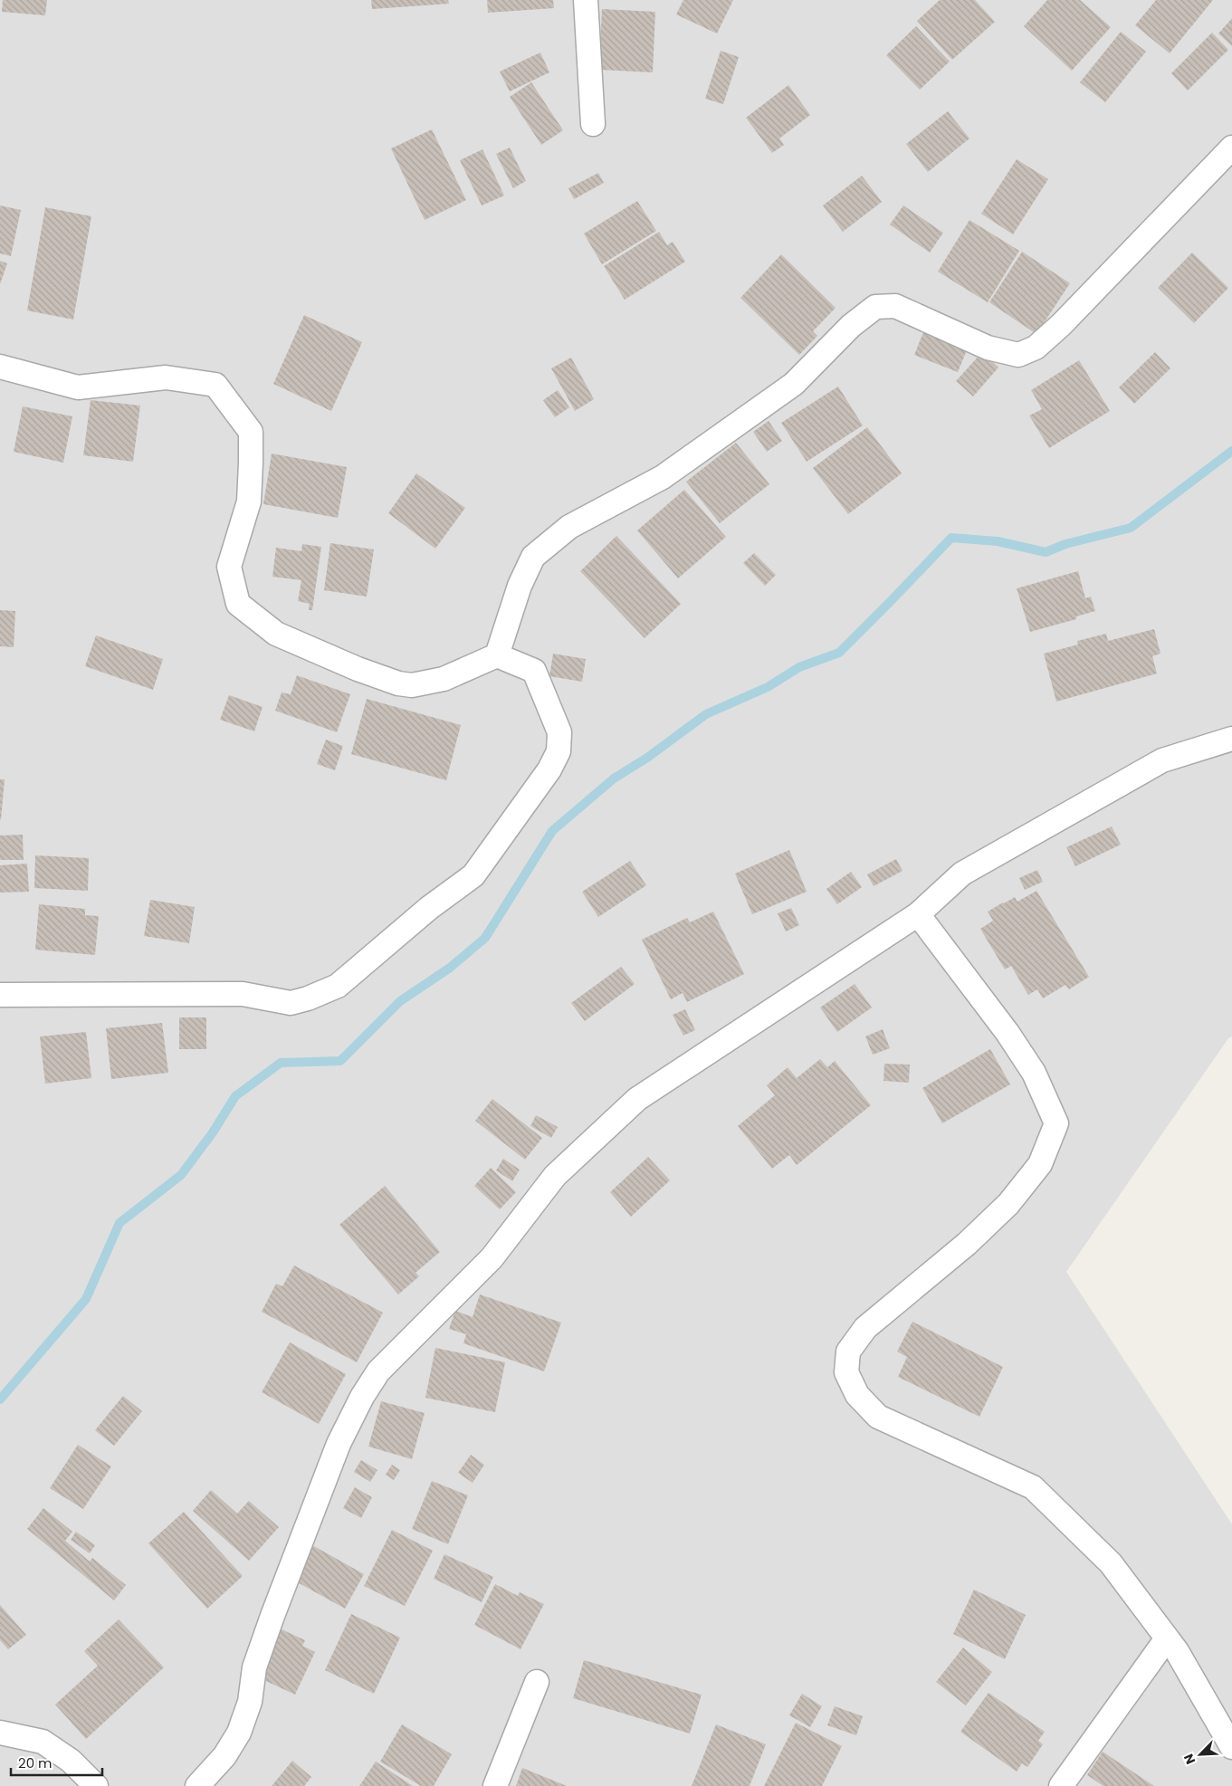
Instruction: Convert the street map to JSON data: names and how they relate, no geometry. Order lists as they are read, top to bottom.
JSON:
{
  "scale_bar": "20 m",
  "north": "bottom left"
}
